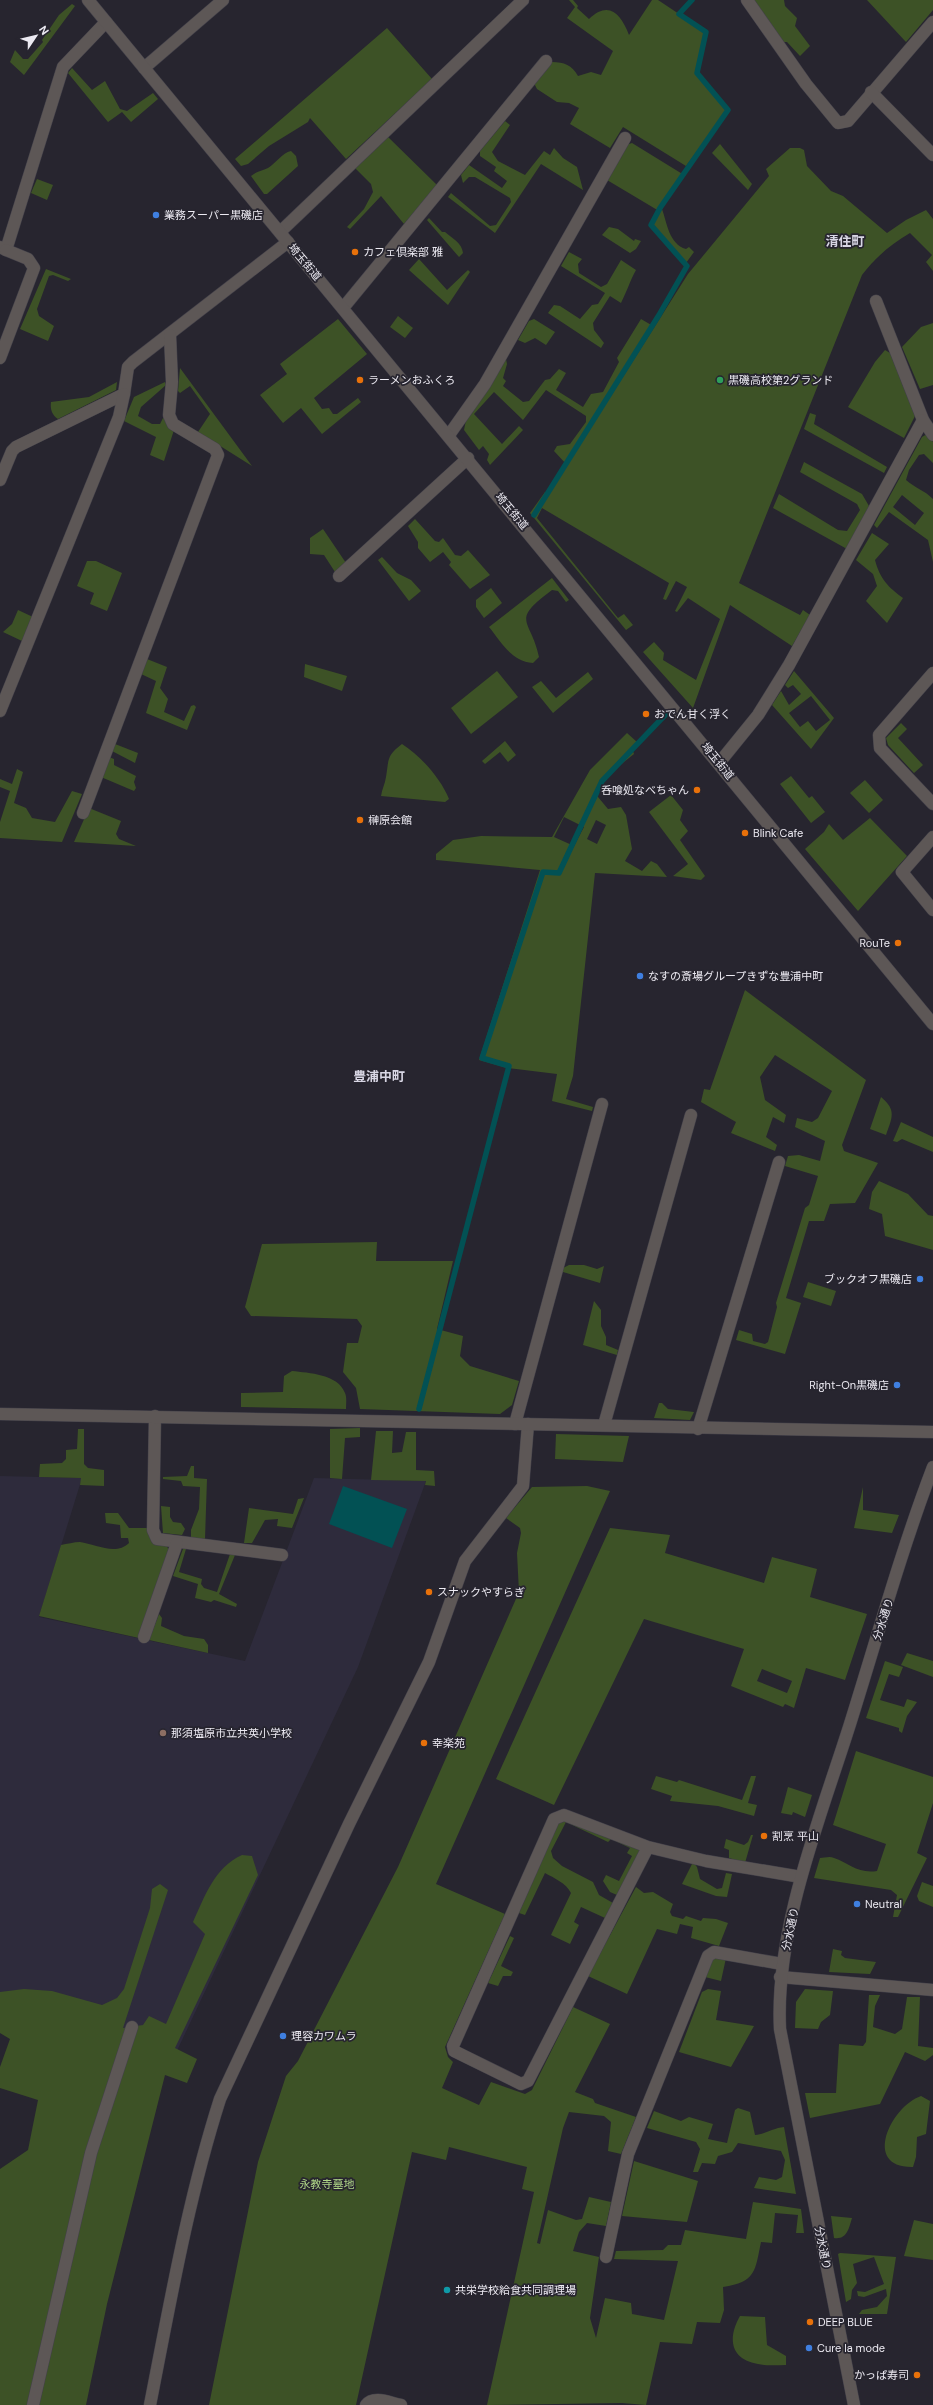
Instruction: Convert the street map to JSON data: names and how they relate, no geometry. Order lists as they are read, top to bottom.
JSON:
{
  "streets": {
    "street": ["埼玉街道", "分水通り"]
  },
  "districts": ["清住町", "豊浦中町"],
  "parks": ["永教寺墓地"],
  "places": [
    "業務スーパー黒磯店",
    "カフェ倶楽部 雅",
    "ラーメンおふくろ",
    "黒磯高校第2グランド",
    "おでん甘く浮く",
    "呑喰処なべちゃん",
    "榊原会館",
    "Blink Cafe",
    "RouTe",
    "なすの斎場グループきずな豊浦中町",
    "ブックオフ黒磯店",
    "Right-On黒磯店",
    "スナックやすらぎ",
    "那須塩原市立共英小学校",
    "幸楽苑",
    "割烹 平山",
    "Neutral",
    "理容カワムラ",
    "共栄学校給食共同調理場",
    "DEEP BLUE",
    "Cure la mode",
    "かっぱ寿司"
  ],
  "north": "top right"
}
